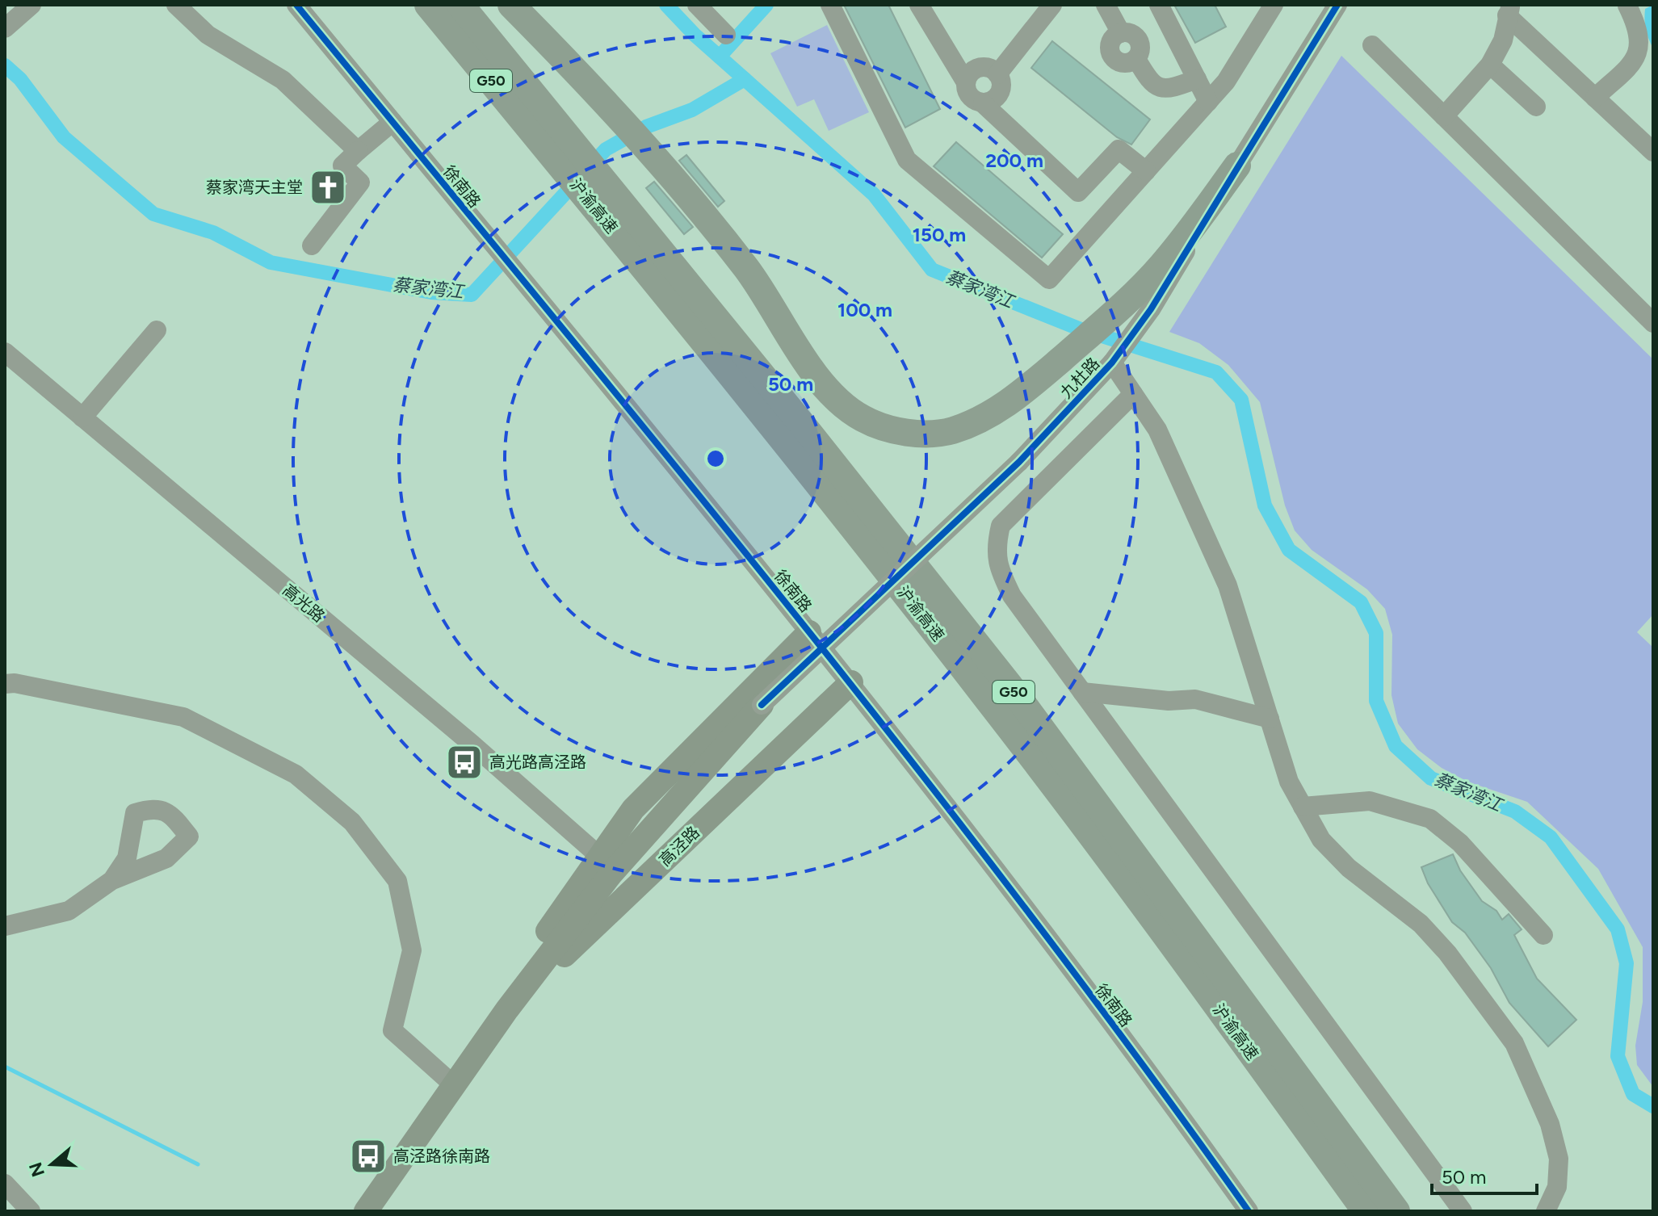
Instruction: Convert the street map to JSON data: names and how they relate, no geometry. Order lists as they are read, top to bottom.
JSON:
{
  "streets": {
    "highway": ["G50", "沪渝高速"],
    "main road": ["高泾路"],
    "street": ["徐南路", "九杜路", "高光路"]
  },
  "crossings": [
    ["徐南路", "高泾路"],
    ["九杜路", "高泾路"],
    ["高光路", "高泾路"]
  ],
  "water": ["蔡家湾江"],
  "places": {
    "church": ["蔡家湾天主堂"],
    "bus stop": ["高光路高泾路", "高泾路徐南路"]
  },
  "scale_bar": "50 m",
  "north": "left",
  "rings": [
    "200 m",
    "150 m",
    "100 m",
    "50 m"
  ]
}
